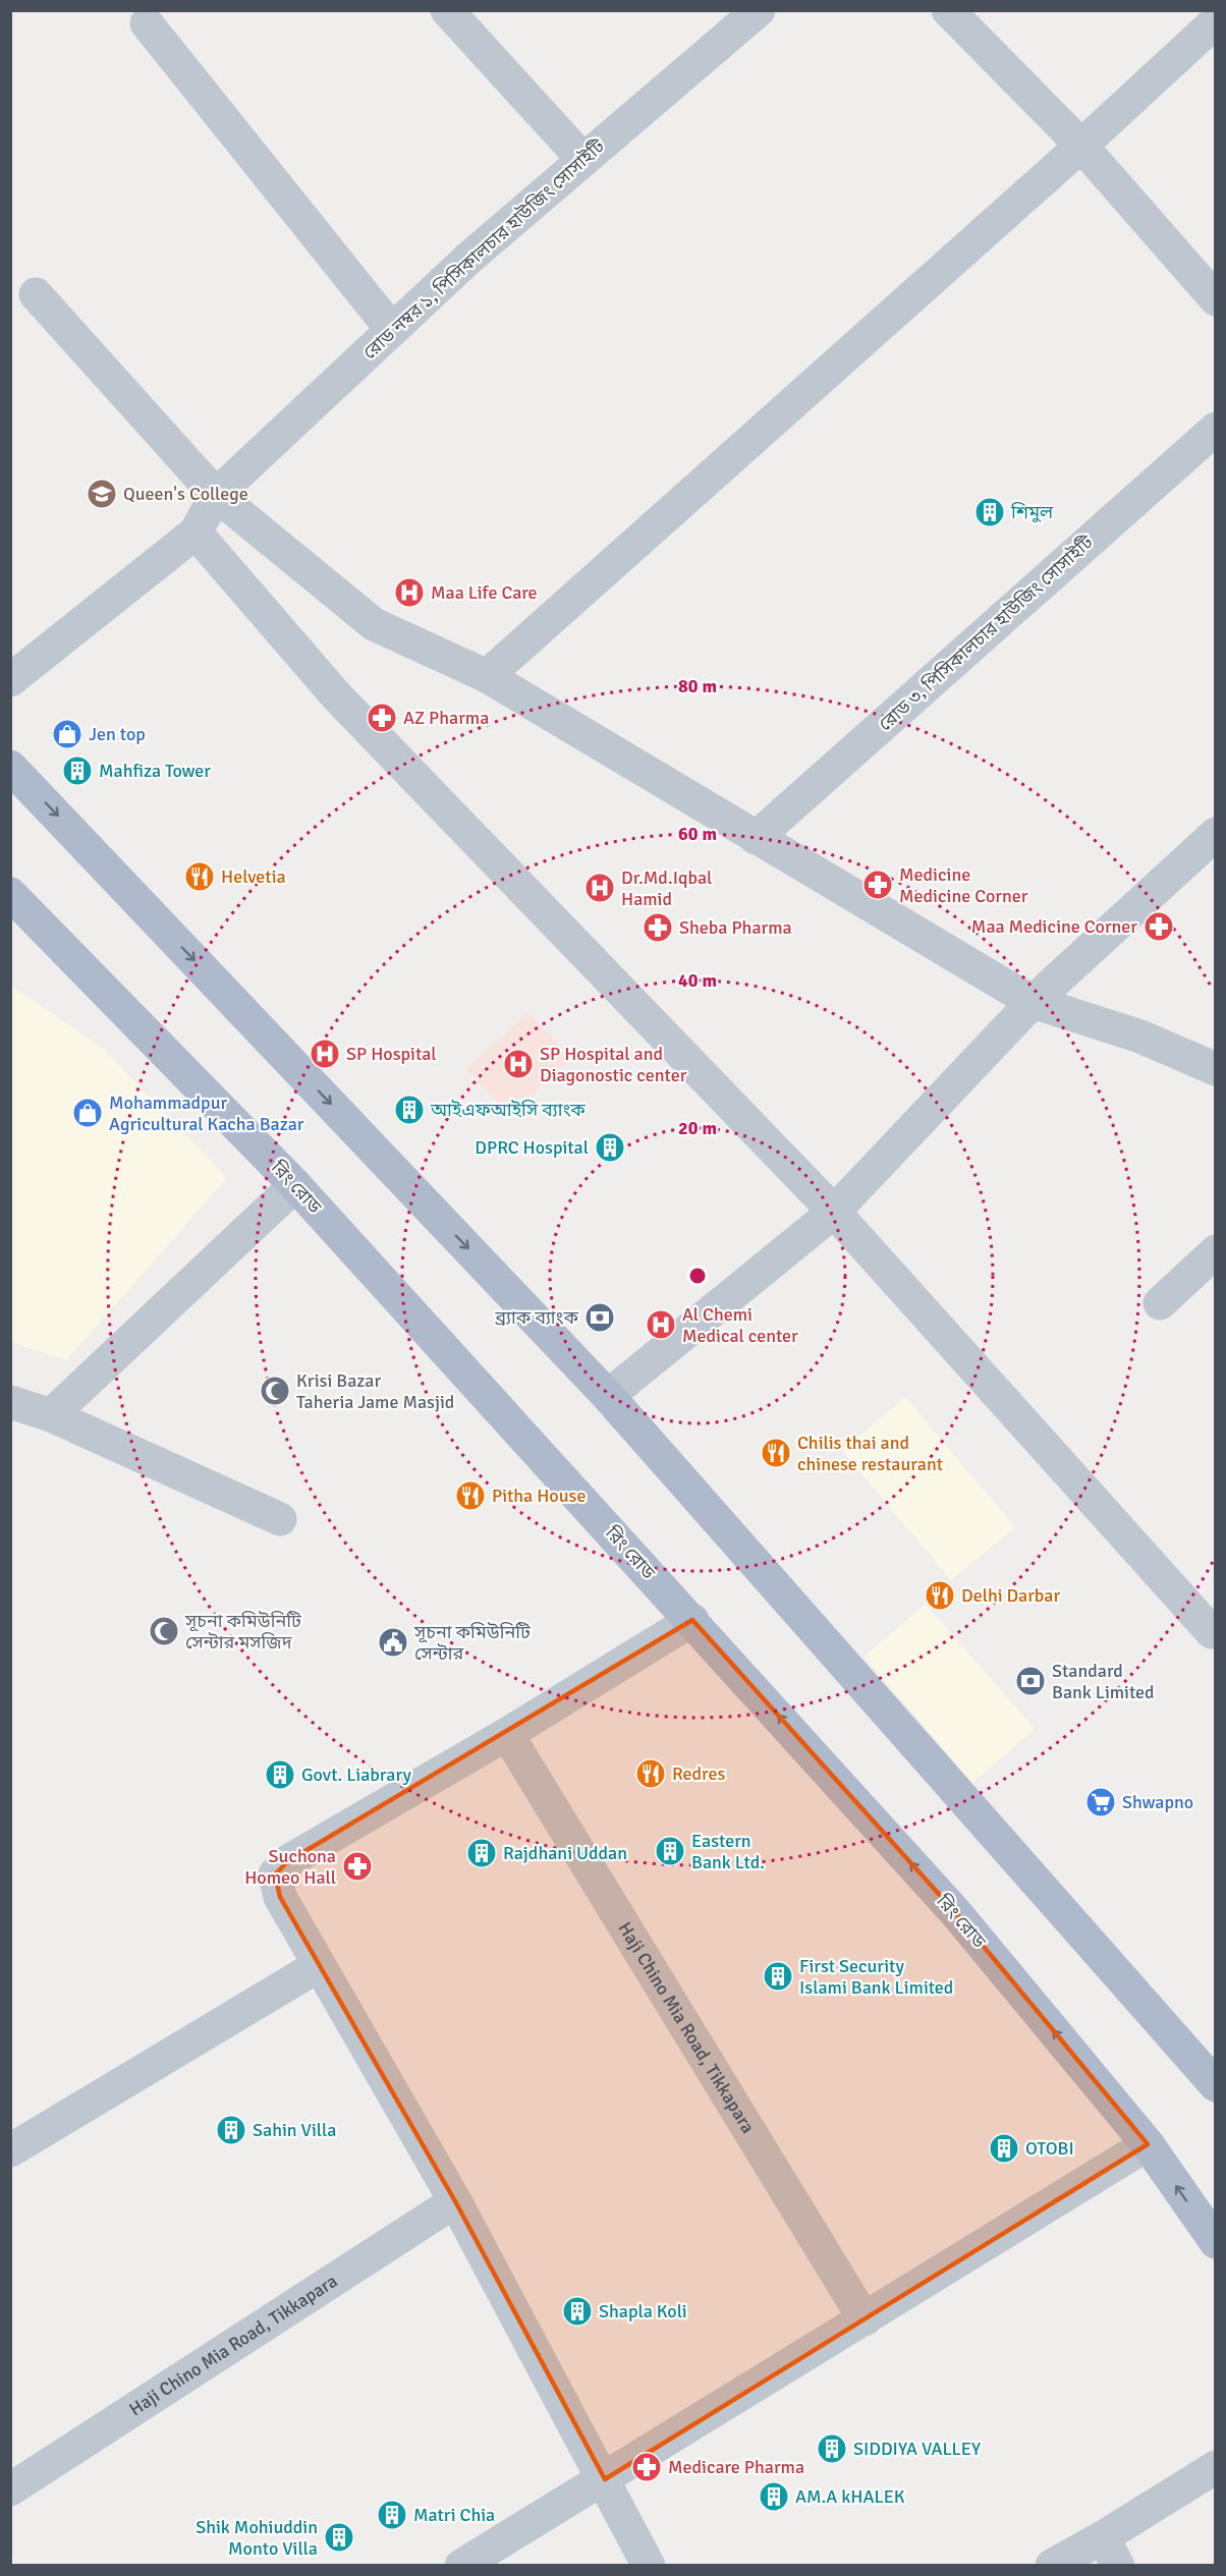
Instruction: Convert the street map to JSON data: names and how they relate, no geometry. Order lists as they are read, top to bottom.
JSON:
{
  "streets": {
    "main road": ["রিং রোড"],
    "street": ["রোড নম্বর ১, পিসিকালচার হাউজিং সোসাইটি", "রোড ৩, পিসিকালচার হাউজিং সোসাইটি", "Haji Chino Mia Road, Tikkapara"]
  },
  "places": {
    "school or university": ["Queen's College"],
    "building": [
      "শিমুল",
      "Mahfiza Tower",
      "আইএফআইসি ব্যাংক",
      "DPRC Hospital",
      "Govt. Liabrary",
      "Eastern Bank Ltd.",
      "Rajdhani Uddan",
      "First Security Islami Bank Limited",
      "Sahin Villa",
      "OTOBI",
      "Shapla Koli",
      "SIDDIYA VALLEY",
      "AM.A kHALEK",
      "Matri Chia",
      "Shik Mohiuddin Monto Villa"
    ],
    "hospital": [
      "Maa Life Care",
      "Dr.Md.Iqbal Hamid",
      "SP Hospital",
      "SP Hospital and Diagonostic center",
      "Al Chemi Medical center"
    ],
    "pharmacy": [
      "AZ Pharma",
      "Medicine Medicine Corner",
      "Maa Medicine Corner",
      "Sheba Pharma",
      "Suchona Homeo Hall",
      "Medicare Pharma"
    ],
    "shop": ["Jen top", "Mohammadpur Agricultural Kacha Bazar"],
    "restaurant": [
      "Helvetia",
      "Chilis thai and chinese restaurant",
      "Pitha House",
      "Delhi Darbar",
      "Redres"
    ],
    "bank": ["ব্র্যাক ব্যাংক", "Standard Bank Limited"],
    "mosque": ["Krisi Bazar Taheria Jame Masjid", "সূচনা কমিউনিটি সেন্টার মসজিদ"],
    "public building": ["সূচনা কমিউনিটি সেন্টার"],
    "supermarket": ["Shwapno"]
  },
  "rings": [
    "80 m",
    "60 m",
    "40 m",
    "20 m"
  ]
}
